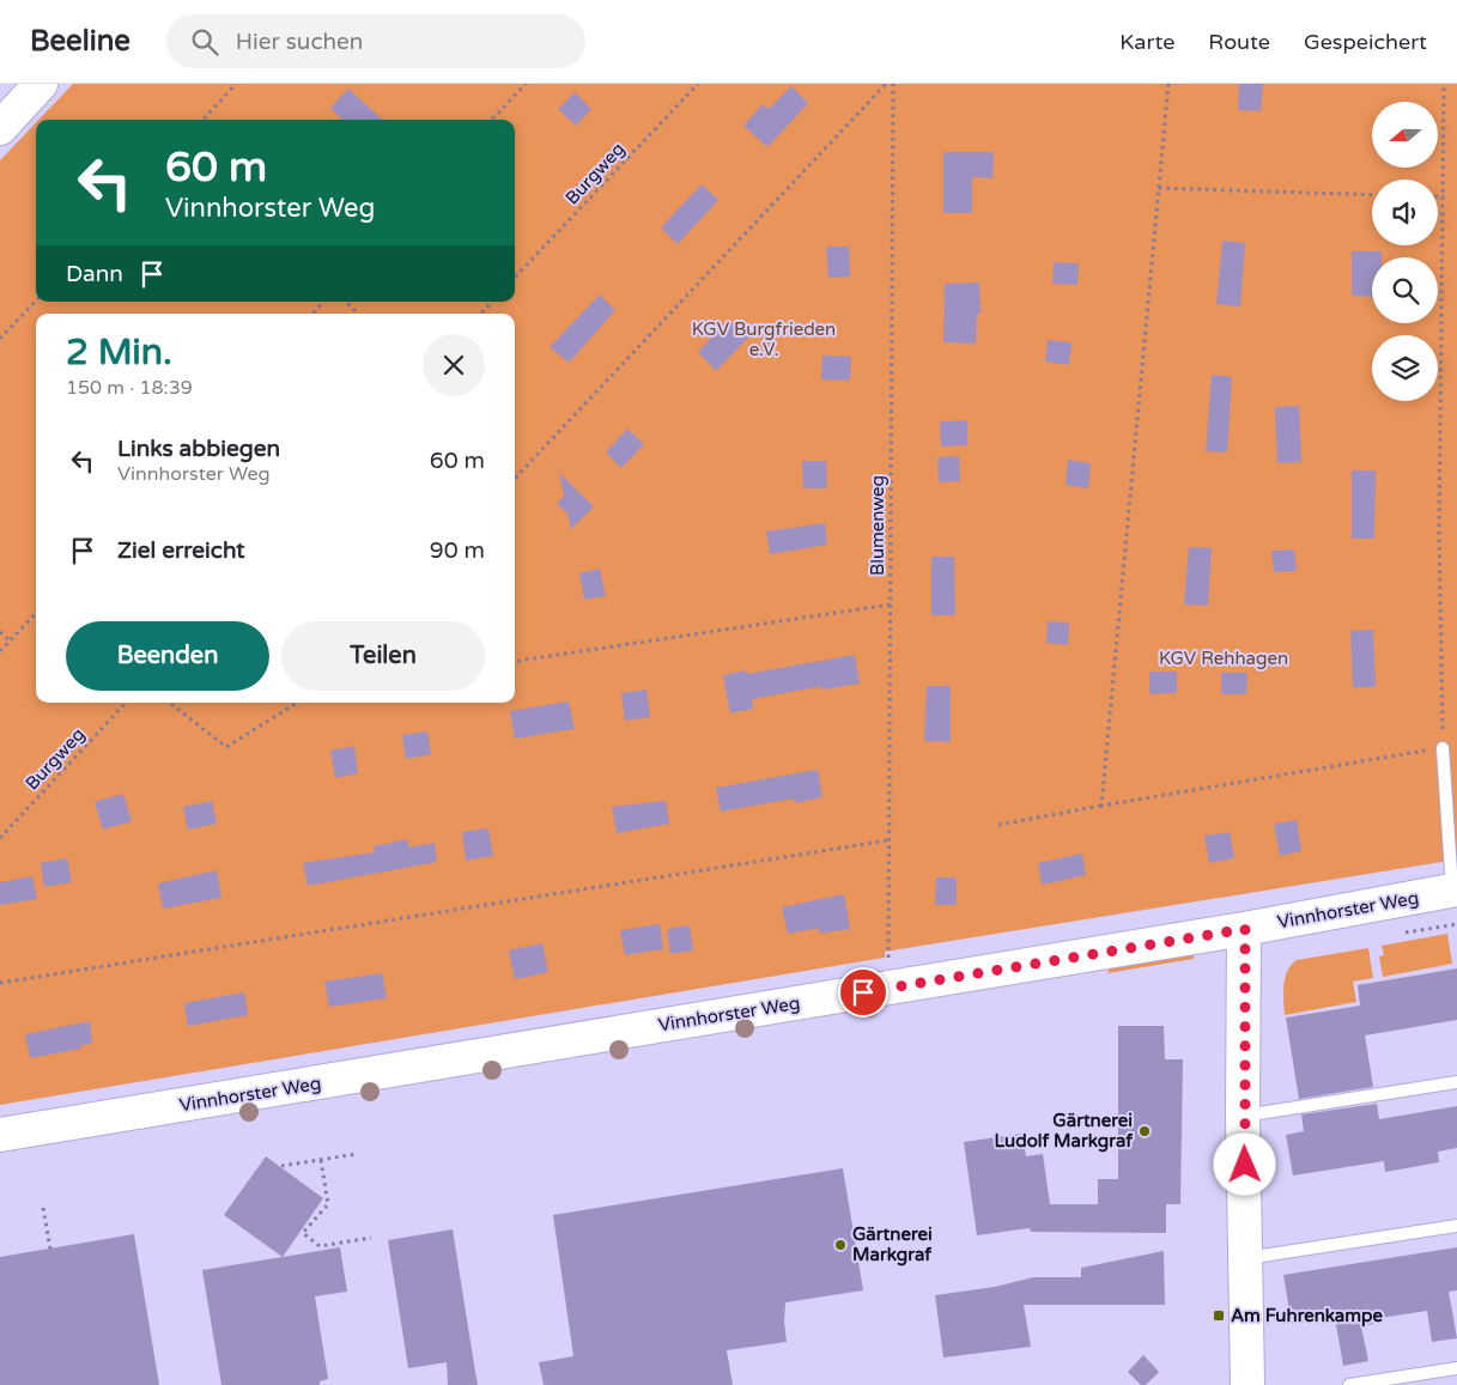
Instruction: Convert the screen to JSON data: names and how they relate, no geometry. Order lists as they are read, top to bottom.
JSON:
{
  "streets": {
    "street": ["Vinnhorster Weg"],
    "path": ["Burgweg", "Blumenweg"]
  },
  "parks": ["KGV Burgfrieden e.V.", "KGV Rehhagen"],
  "places": {
    "other": ["Gärtnerei Ludolf Markgraf", "Gärtnerei Markgraf"],
    "transit": ["Am Fuhrenkampe"]
  },
  "north": "left",
  "page": {
    "header": "Beeline",
    "search": "Hier suchen",
    "nav": ["Karte", "Route", "Gespeichert"],
    "turn": ["60 m", "Vinnhorster Weg"],
    "then": "Dann",
    "heading": ["2 Min.", "150 m · 18:39"],
    "list": [
      {
        "name": "Links abbiegen",
        "note": "Vinnhorster Weg",
        "value": "60 m"
      },
      {
        "name": "Ziel erreicht",
        "value": "90 m"
      }
    ],
    "buttons": ["Beenden", "Teilen"]
  }
}
